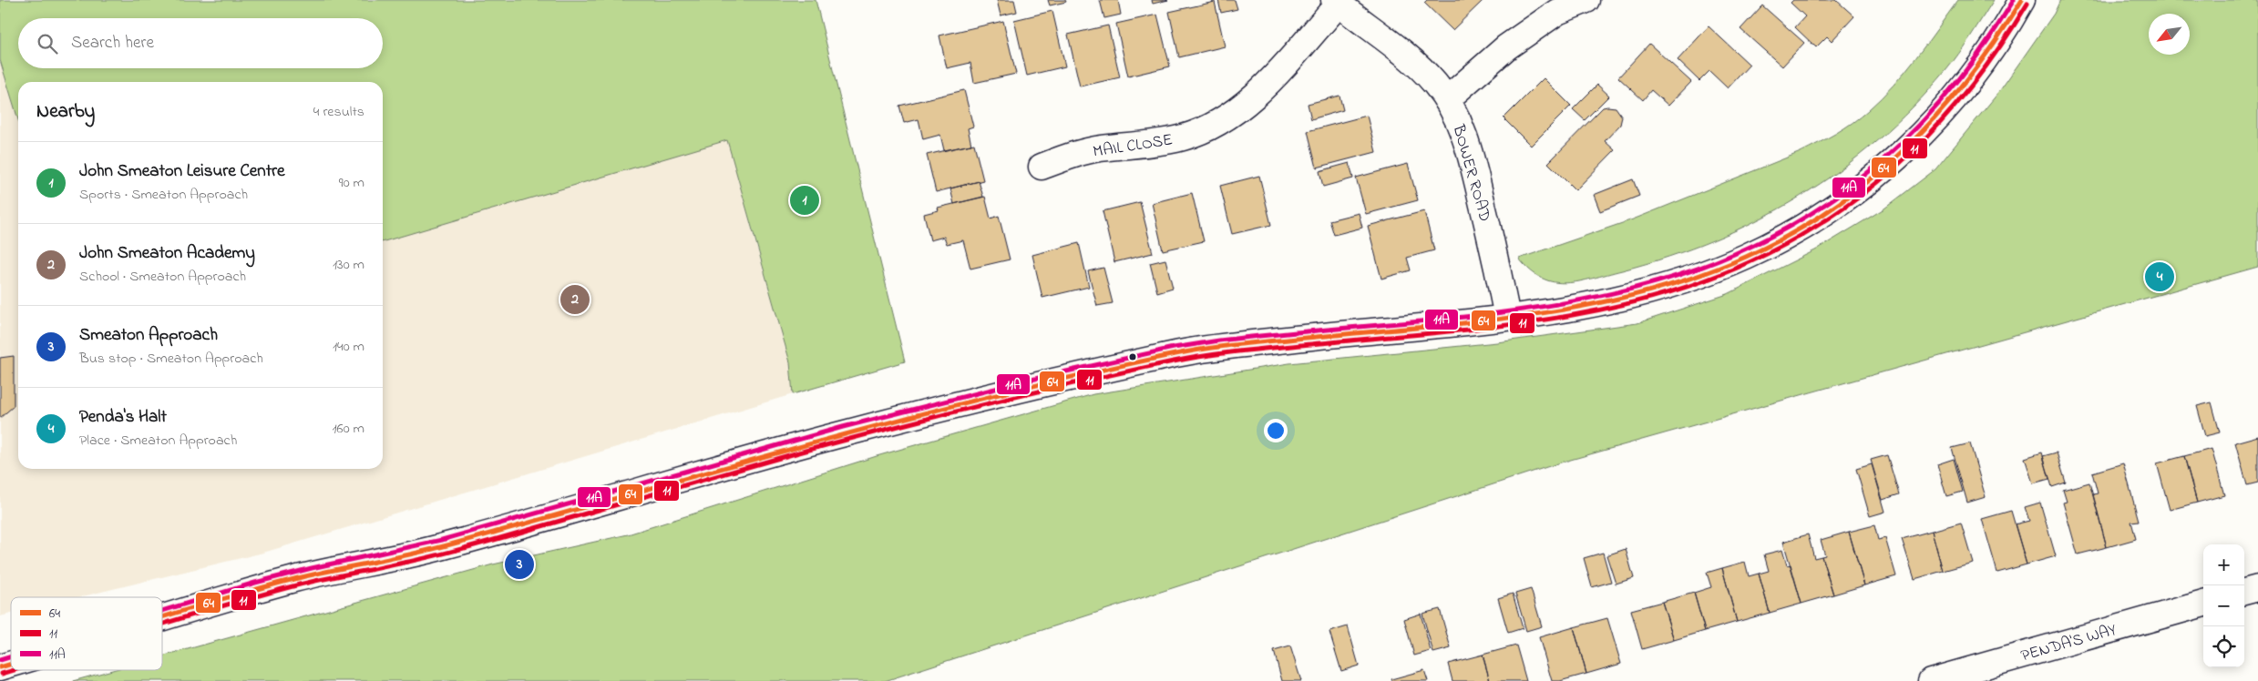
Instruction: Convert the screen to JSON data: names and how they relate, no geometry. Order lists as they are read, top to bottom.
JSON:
{
  "streets": {
    "street": ["MAIL CLOSE", "BOWER ROAD", "PENDA'S WAY"]
  },
  "crossings": [
    ["MAIL CLOSE", "BOWER ROAD"]
  ],
  "lines": ["transit line 64", "transit line 11A", "transit line 11"],
  "legend": ["64", "11", "11A"],
  "north": "bottom left",
  "page": {
    "search": "Search here",
    "heading": ["Nearby", "4 results"],
    "list": [
      {
        "mark": "1",
        "name": "John Smeaton Leisure Centre",
        "note": "Sports · Smeaton Approach",
        "value": "90 m"
      },
      {
        "mark": "2",
        "name": "John Smeaton Academy",
        "note": "School · Smeaton Approach",
        "value": "130 m"
      },
      {
        "mark": "3",
        "name": "Smeaton Approach",
        "note": "Bus stop · Smeaton Approach",
        "value": "140 m"
      },
      {
        "mark": "4",
        "name": "Penda's Halt",
        "note": "Place · Smeaton Approach",
        "value": "160 m"
      }
    ],
    "pins": [
      "1",
      "4",
      "2",
      "3"
    ],
    "map_buttons": ["+", "−"]
  }
}
